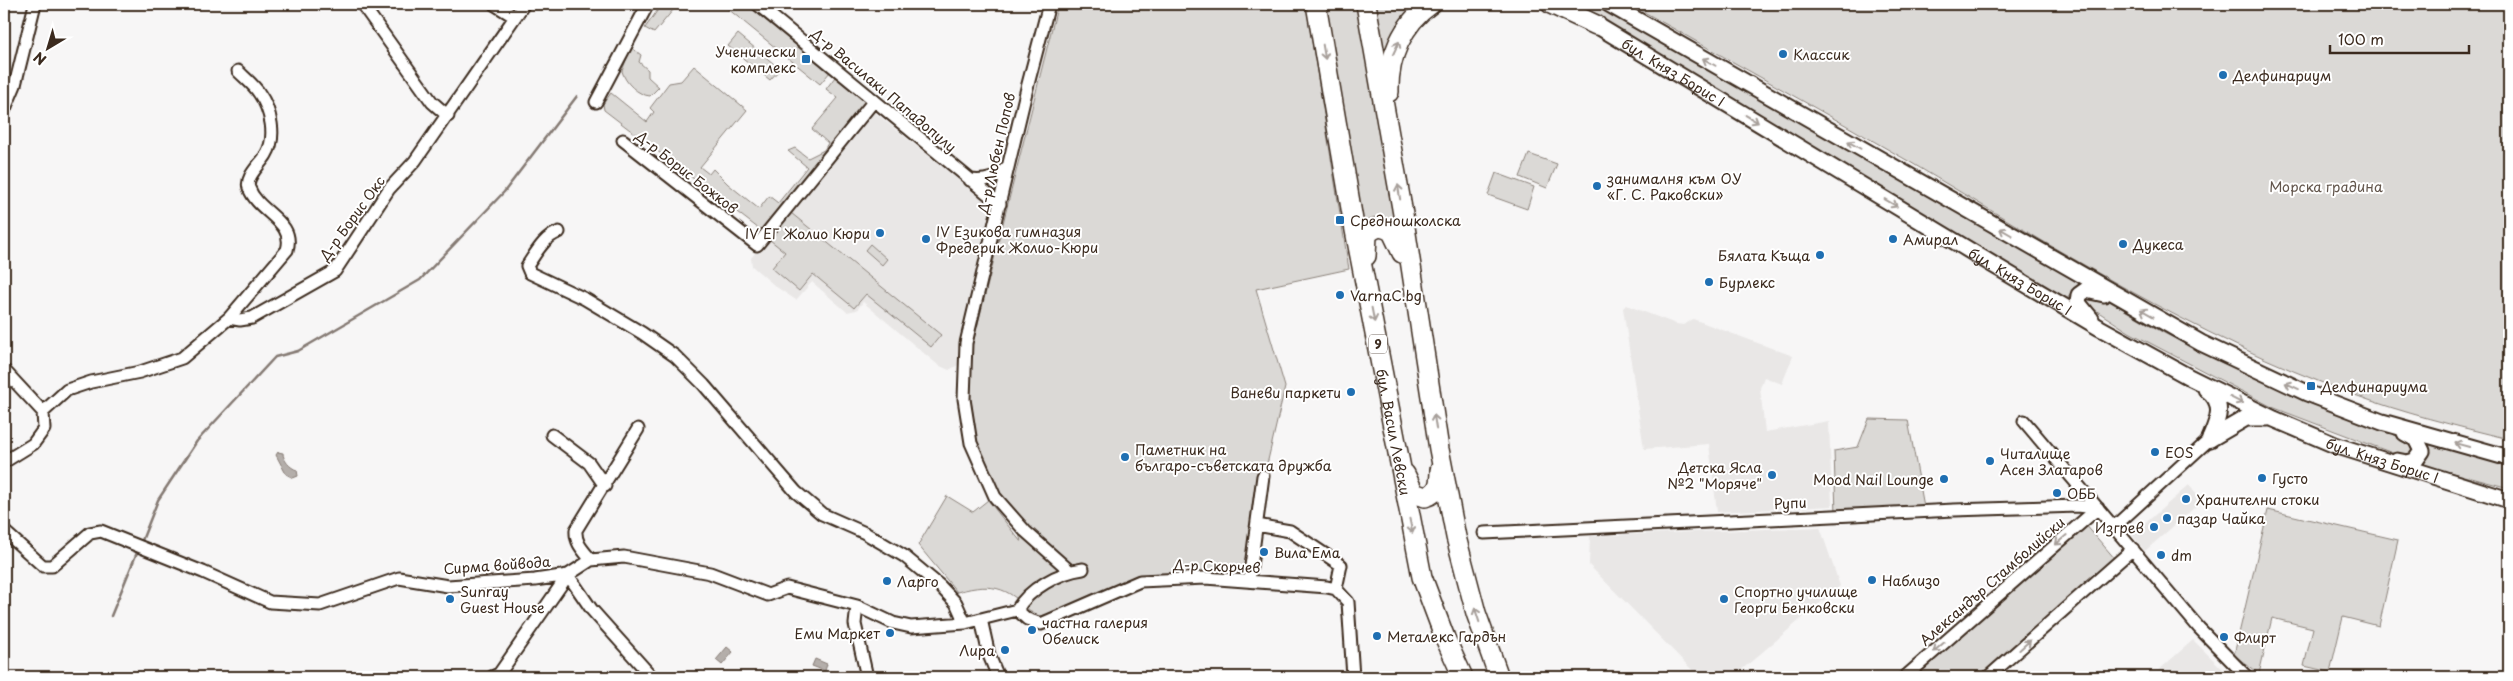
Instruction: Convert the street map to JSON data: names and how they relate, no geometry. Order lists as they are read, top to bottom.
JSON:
{
  "streets": {
    "highway": ["9", "бул. Васил Левски"],
    "main road": ["бул. Княз Борис I"],
    "street": [
      "Д-р Василаки Пападопулу",
      "Д-р Любен Попов",
      "Д-р Борис Божков",
      "Д-р Борис Окс",
      "Рупи",
      "Сирма войвода",
      "Д-р Скорчев",
      "Александър Стамболийски"
    ]
  },
  "crossings": [
    ["Д-р Василаки Пападопулу", "Д-р Любен Попов"],
    ["Д-р Василаки Пападопулу", "Д-р Борис Божков"],
    ["Рупи", "Александър Стамболийски"],
    ["Сирма войвода", "Д-р Скорчев"]
  ],
  "parks": ["Морска градина"],
  "places": {
    "other": [
      "Классик",
      "Делфинариум",
      "занималня към ОУ «Г. С. Раковски»",
      "IV ЕГ Жолио Кюри",
      "IV Езикова гимназия Фредерик Жолио-Кюри",
      "Амирал",
      "Дукеса",
      "Бялата Къща",
      "Бурлекс",
      "VarnaC.bg",
      "Ваневи паркети",
      "EOS",
      "Паметник на българо-съветската дружба",
      "Читалище Асен Златаров",
      "Детска Ясла №2 \"Моряче\"",
      "Густо",
      "Mood Nail Lounge",
      "ОББ",
      "Хранителни стоки",
      "пазар Чайка",
      "Изгрев",
      "Вила Ема",
      "dm",
      "Наблизо",
      "Ларго",
      "Sunray Guest House",
      "Спортно училище Георги Бенковски",
      "частна галерия Обелиск",
      "Еми Маркет",
      "Металекс Гардън",
      "Флирт",
      "Лира"
    ],
    "transit": ["Ученически комплекс", "Средношколска", "Делфинариума"]
  },
  "scale_bar": "100 m",
  "north": "bottom left"
}
